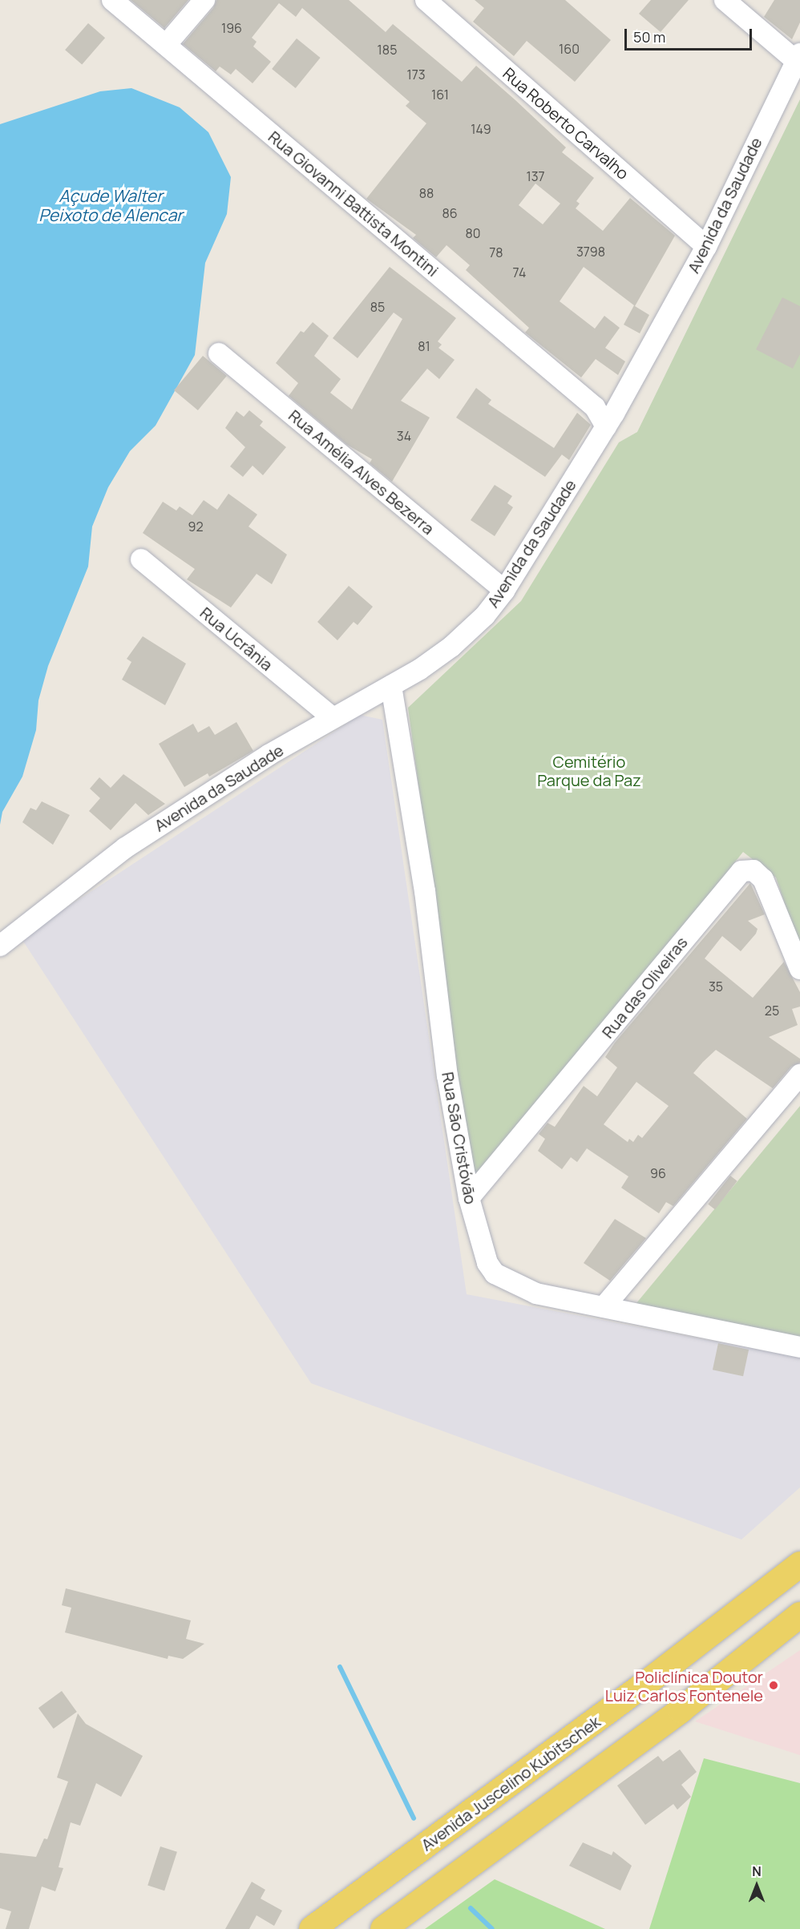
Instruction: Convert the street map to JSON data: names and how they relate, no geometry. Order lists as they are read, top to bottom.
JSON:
{
  "streets": {
    "main road": ["Avenida Juscelino Kubitschek"],
    "street": [
      "Rua Roberto Carvalho",
      "Rua Giovanni Battista Montini",
      "Avenida da Saudade",
      "Rua Amélia Alves Bezerra",
      "Rua Ucrânia",
      "Rua das Oliveiras",
      "Rua São Cristóvão"
    ]
  },
  "crossings": [
    ["Rua Roberto Carvalho", "Avenida da Saudade"],
    ["Rua Giovanni Battista Montini", "Avenida da Saudade"],
    ["Avenida da Saudade", "Rua Amélia Alves Bezerra"],
    ["Avenida da Saudade", "Rua Ucrânia"],
    ["Avenida da Saudade", "Rua São Cristóvão"],
    ["Rua das Oliveiras", "Rua São Cristóvão"]
  ],
  "water": ["Açude Walter Peixoto de Alencar"],
  "parks": ["Cemitério Parque da Paz"],
  "places": ["Policlínica Doutor Luiz Carlos Fontenele"],
  "house_numbers": [
    "196",
    "160",
    "185",
    "173",
    "161",
    "149",
    "137",
    "88",
    "86",
    "80",
    "3798",
    "78",
    "74",
    "85",
    "81",
    "34",
    "92",
    "35",
    "25",
    "96"
  ],
  "scale_bar": "50 m",
  "north": "top"
}
